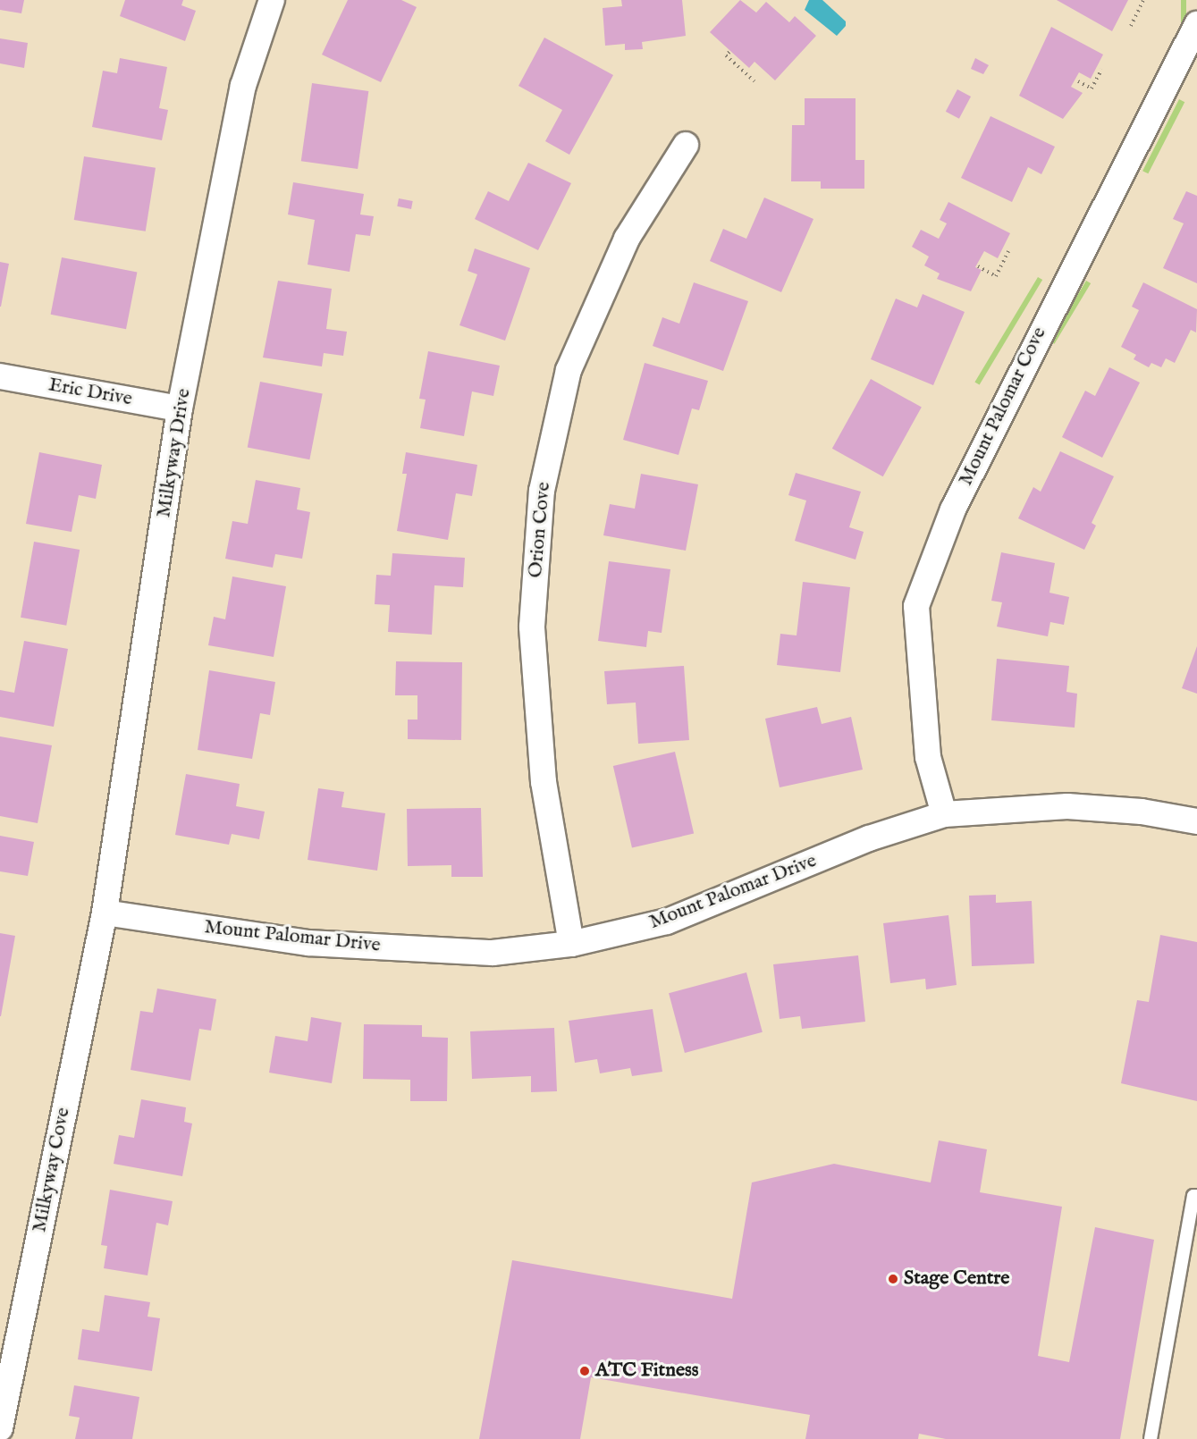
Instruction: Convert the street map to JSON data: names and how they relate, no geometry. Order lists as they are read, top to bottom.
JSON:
{
  "streets": {
    "street": [
      "Eric Drive",
      "Mount Palomar Cove",
      "Milkyway Drive",
      "Orion Cove",
      "Mount Palomar Drive",
      "Milkyway Cove"
    ]
  },
  "crossings": [
    ["Eric Drive", "Milkyway Drive"],
    ["Mount Palomar Cove", "Mount Palomar Drive"],
    ["Milkyway Drive", "Mount Palomar Drive"],
    ["Milkyway Drive", "Milkyway Cove"],
    ["Orion Cove", "Mount Palomar Drive"],
    ["Mount Palomar Drive", "Milkyway Cove"]
  ],
  "places": ["Stage Centre", "ATC Fitness"]
}
